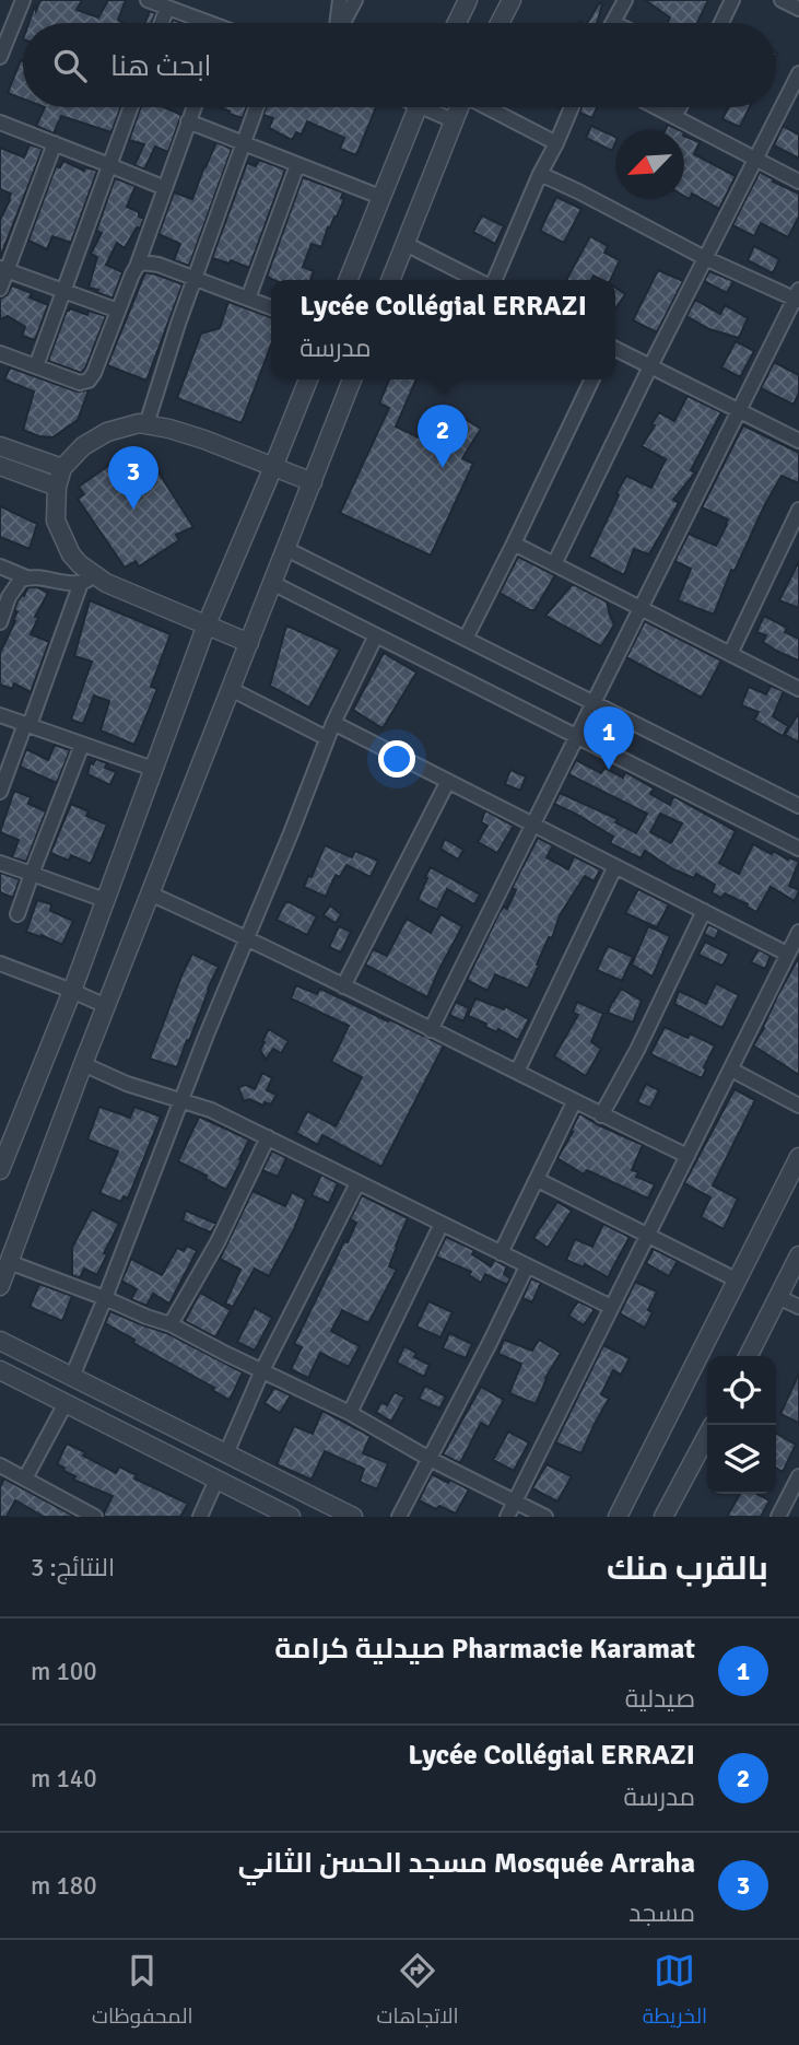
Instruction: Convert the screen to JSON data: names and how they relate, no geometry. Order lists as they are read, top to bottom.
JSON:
{
  "north": "bottom left",
  "page": {
    "search": "ابحث هنا",
    "popup": ["Lycée Collégial ERRAZI", "مدرسة"],
    "pins": ["2", "3", "1"],
    "heading": ["بالقرب منك", "النتائج: 3"],
    "list": [
      {
        "mark": "1",
        "name": "Pharmacie Karamat صيدلية كرامة",
        "note": "صيدلية",
        "value": "100 m"
      },
      {
        "mark": "2",
        "name": "Lycée Collégial ERRAZI",
        "note": "مدرسة",
        "value": "140 m"
      },
      {
        "mark": "3",
        "name": "Mosquée Arraha مسجد الحسن الثاني",
        "note": "مسجد",
        "value": "180 m"
      }
    ],
    "nav": ["الخريطة", "الاتجاهات", "المحفوظات"]
  }
}
